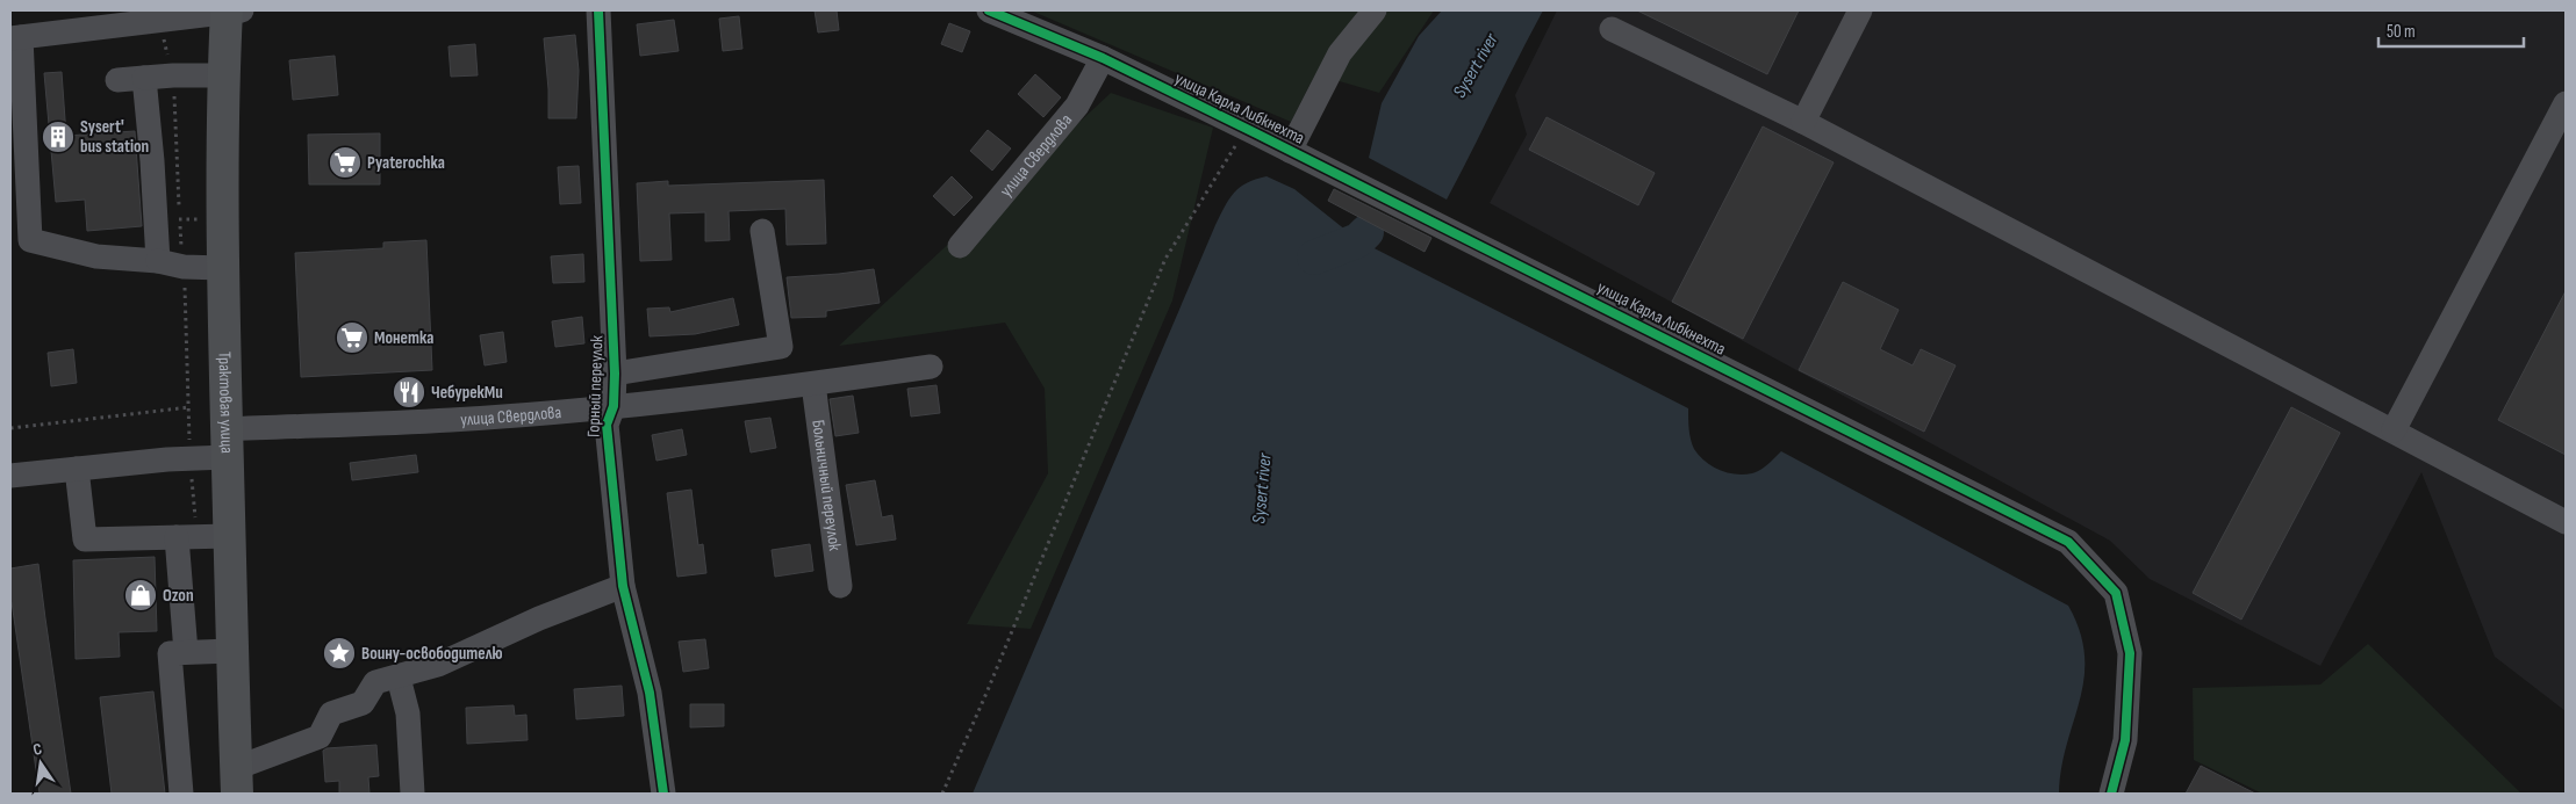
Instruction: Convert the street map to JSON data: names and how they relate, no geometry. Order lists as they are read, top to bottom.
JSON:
{
  "streets": {
    "main road": ["Трактовая улица"],
    "street": [
      "улица Карла Либкнехта",
      "улица Свердлова",
      "Горный переулок",
      "Больничный переулок"
    ]
  },
  "crossings": [
    ["улица Карла Либкнехта", "улица Свердлова"],
    ["улица Свердлова", "Горный переулок"],
    ["улица Свердлова", "Трактовая улица"],
    ["улица Свердлова", "Больничный переулок"]
  ],
  "water": ["Sysert river"],
  "places": {
    "building": ["Sysert' bus station"],
    "supermarket": ["Pyaterochka", "Монетка"],
    "restaurant": ["ЧебурекМи"],
    "shop": ["Ozon"],
    "place": ["Воину-освободителю"]
  },
  "scale_bar": "50 m",
  "north": "top"
}
